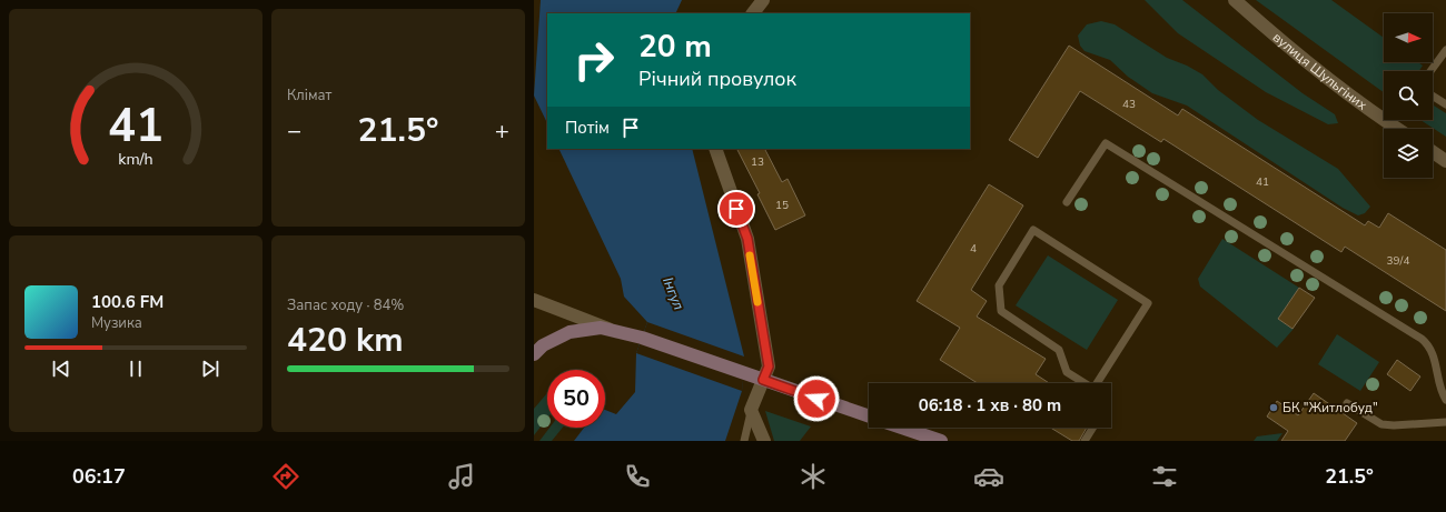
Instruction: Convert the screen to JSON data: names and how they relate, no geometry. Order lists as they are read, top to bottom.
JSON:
{
  "streets": {
    "street": ["вулиця Шульгіних"]
  },
  "water": ["Інгул"],
  "places": ["БК \"Житлобуд\""],
  "house_numbers": [
    "43",
    "13",
    "41",
    "15",
    "4",
    "39/4"
  ],
  "north": "right",
  "page": {
    "tile": [
      "Клімат",
      ["Запас ходу · 84%", "420 km"]
    ],
    "turn": ["20 m", "Річний провулок"],
    "then": "Потім",
    "heat": ["−", "21.5°", "+"],
    "song": ["100.6 FM", "Музика"],
    "limit": "50",
    "trip": "06:18 · 1 хв · 80 m",
    "tabs": ["06:17", "21.5°"],
    "gauge": ["41", "km/h"]
  }
}
